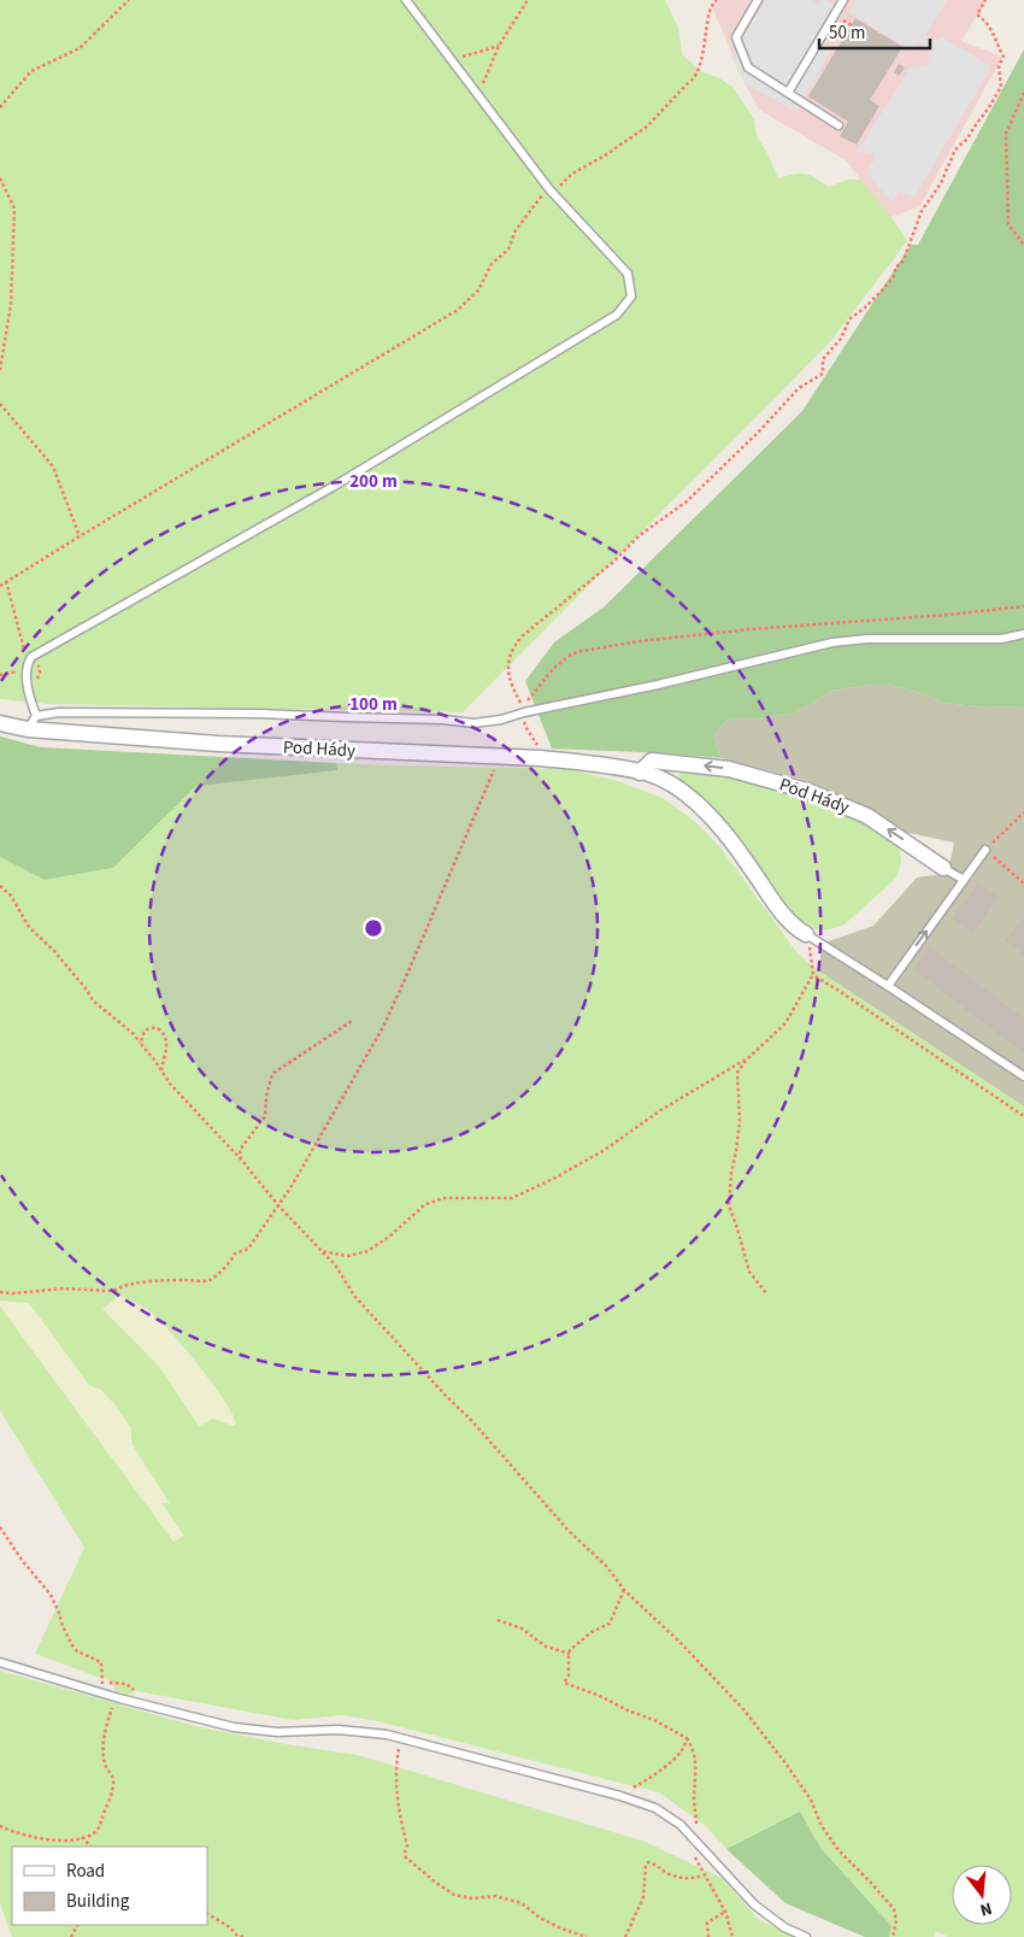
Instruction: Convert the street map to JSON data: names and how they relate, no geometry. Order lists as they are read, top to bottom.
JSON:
{
  "streets": {
    "street": ["Pod Hády"]
  },
  "legend": ["Road", "Building"],
  "scale_bar": "50 m",
  "north": "bottom",
  "rings": ["200 m", "100 m"]
}
